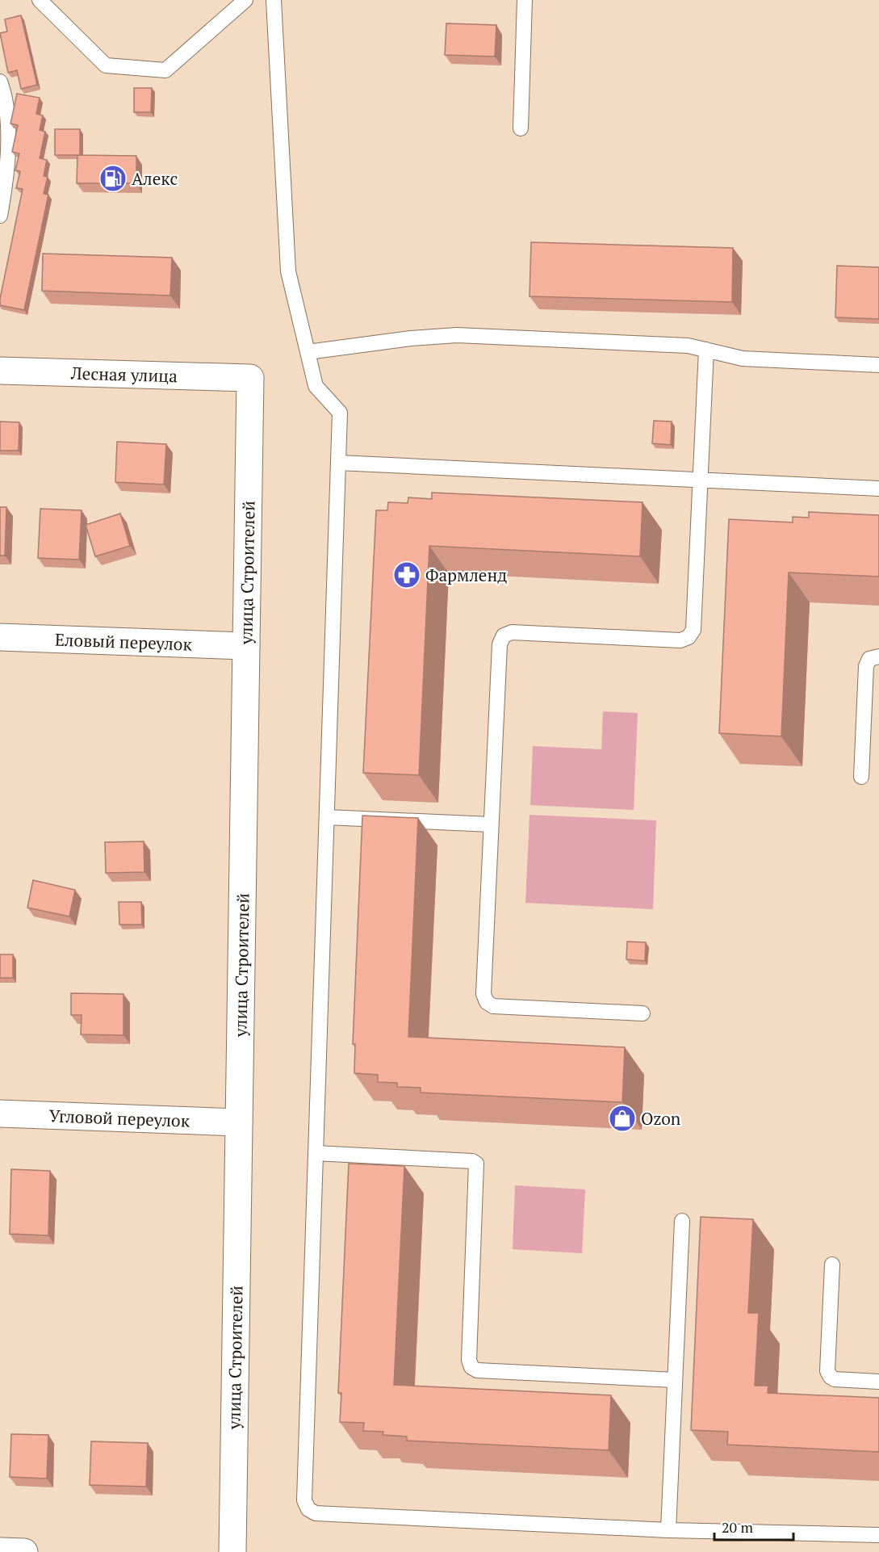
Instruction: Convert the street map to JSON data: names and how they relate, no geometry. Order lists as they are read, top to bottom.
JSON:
{
  "streets": {
    "street": [
      "Лесная улица",
      "улица Строителей",
      "Еловый переулок",
      "Угловой переулок"
    ]
  },
  "crossings": [
    ["Лесная улица", "улица Строителей"],
    ["улица Строителей", "Еловый переулок"],
    ["улица Строителей", "Угловой переулок"]
  ],
  "places": {
    "fuel station": ["Алекс"],
    "pharmacy": ["Фармленд"],
    "shop": ["Ozon"]
  },
  "scale_bar": "20 m"
}
